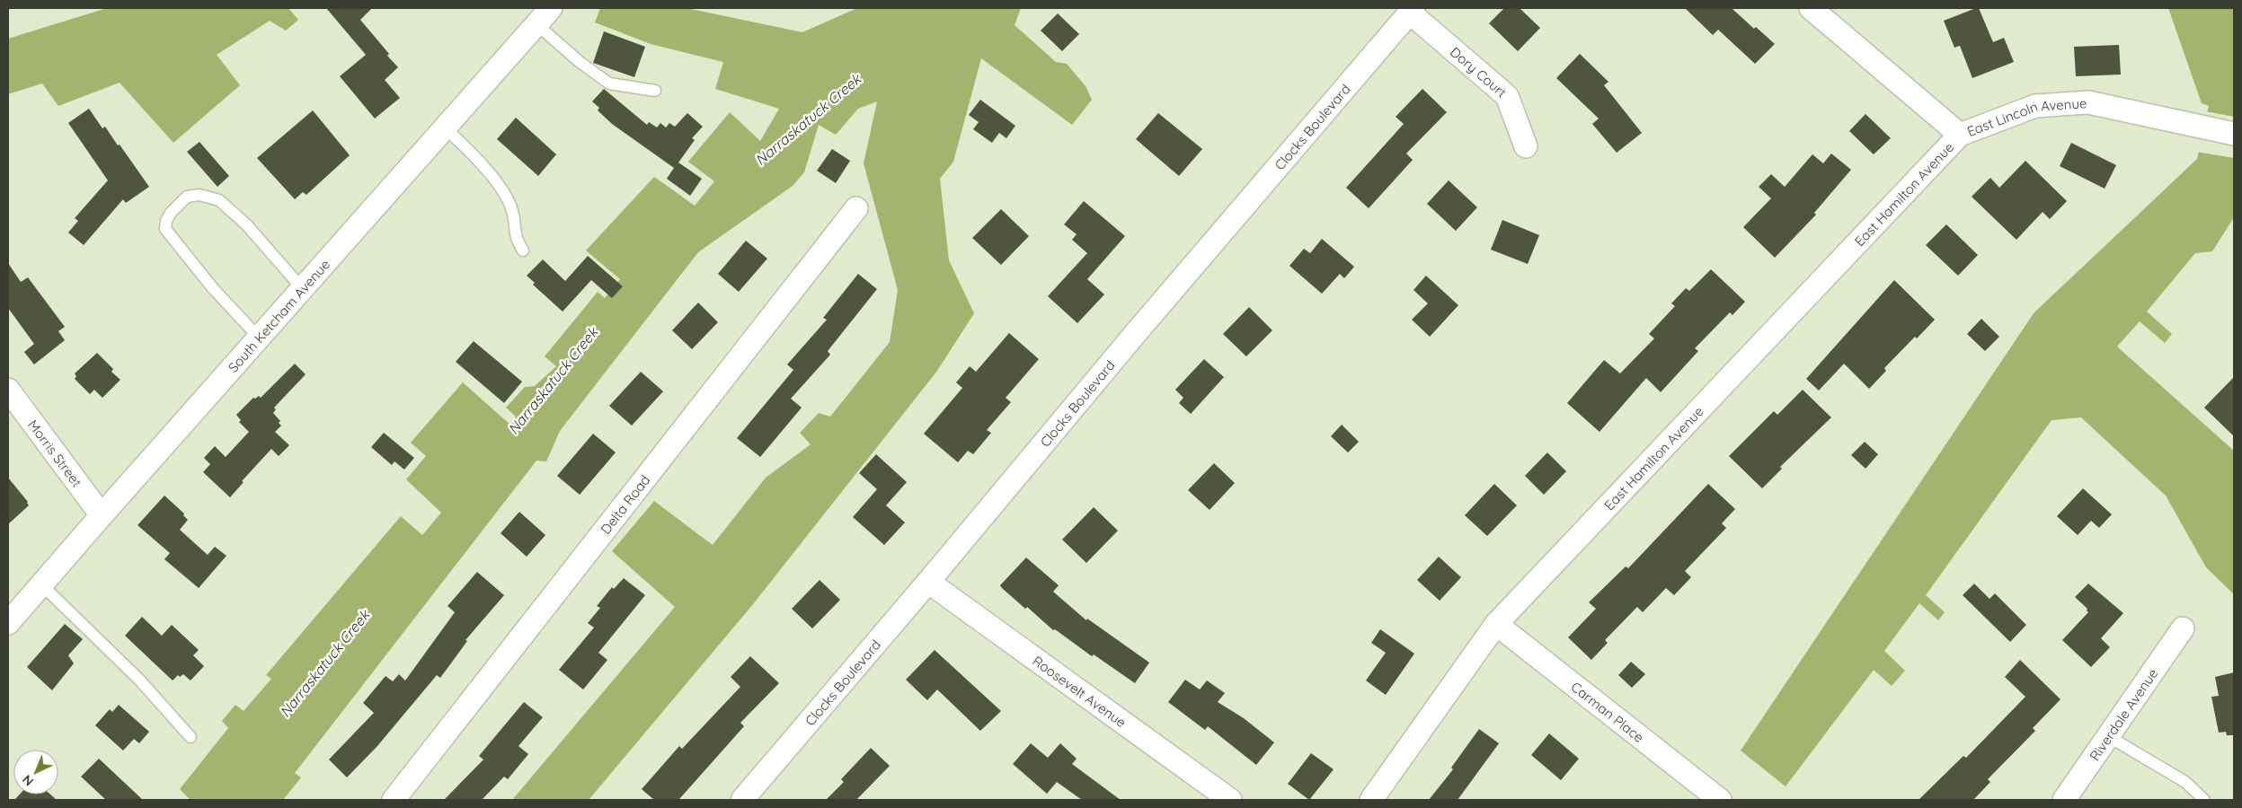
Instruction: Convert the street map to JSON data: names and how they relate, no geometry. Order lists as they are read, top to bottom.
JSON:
{
  "streets": {
    "street": [
      "Dory Court",
      "East Lincoln Avenue",
      "Clocks Boulevard",
      "East Hamilton Avenue",
      "South Ketcham Avenue",
      "Morris Street",
      "Delta Road",
      "Roosevelt Avenue",
      "Carman Place",
      "Riverdale Avenue"
    ]
  },
  "crossings": [
    ["Dory Court", "Clocks Boulevard"],
    ["East Lincoln Avenue", "East Hamilton Avenue"],
    ["Clocks Boulevard", "Roosevelt Avenue"],
    ["East Hamilton Avenue", "Carman Place"],
    ["South Ketcham Avenue", "Morris Street"]
  ],
  "water": ["Narraskatuck Creek"],
  "north": "bottom left"
}
